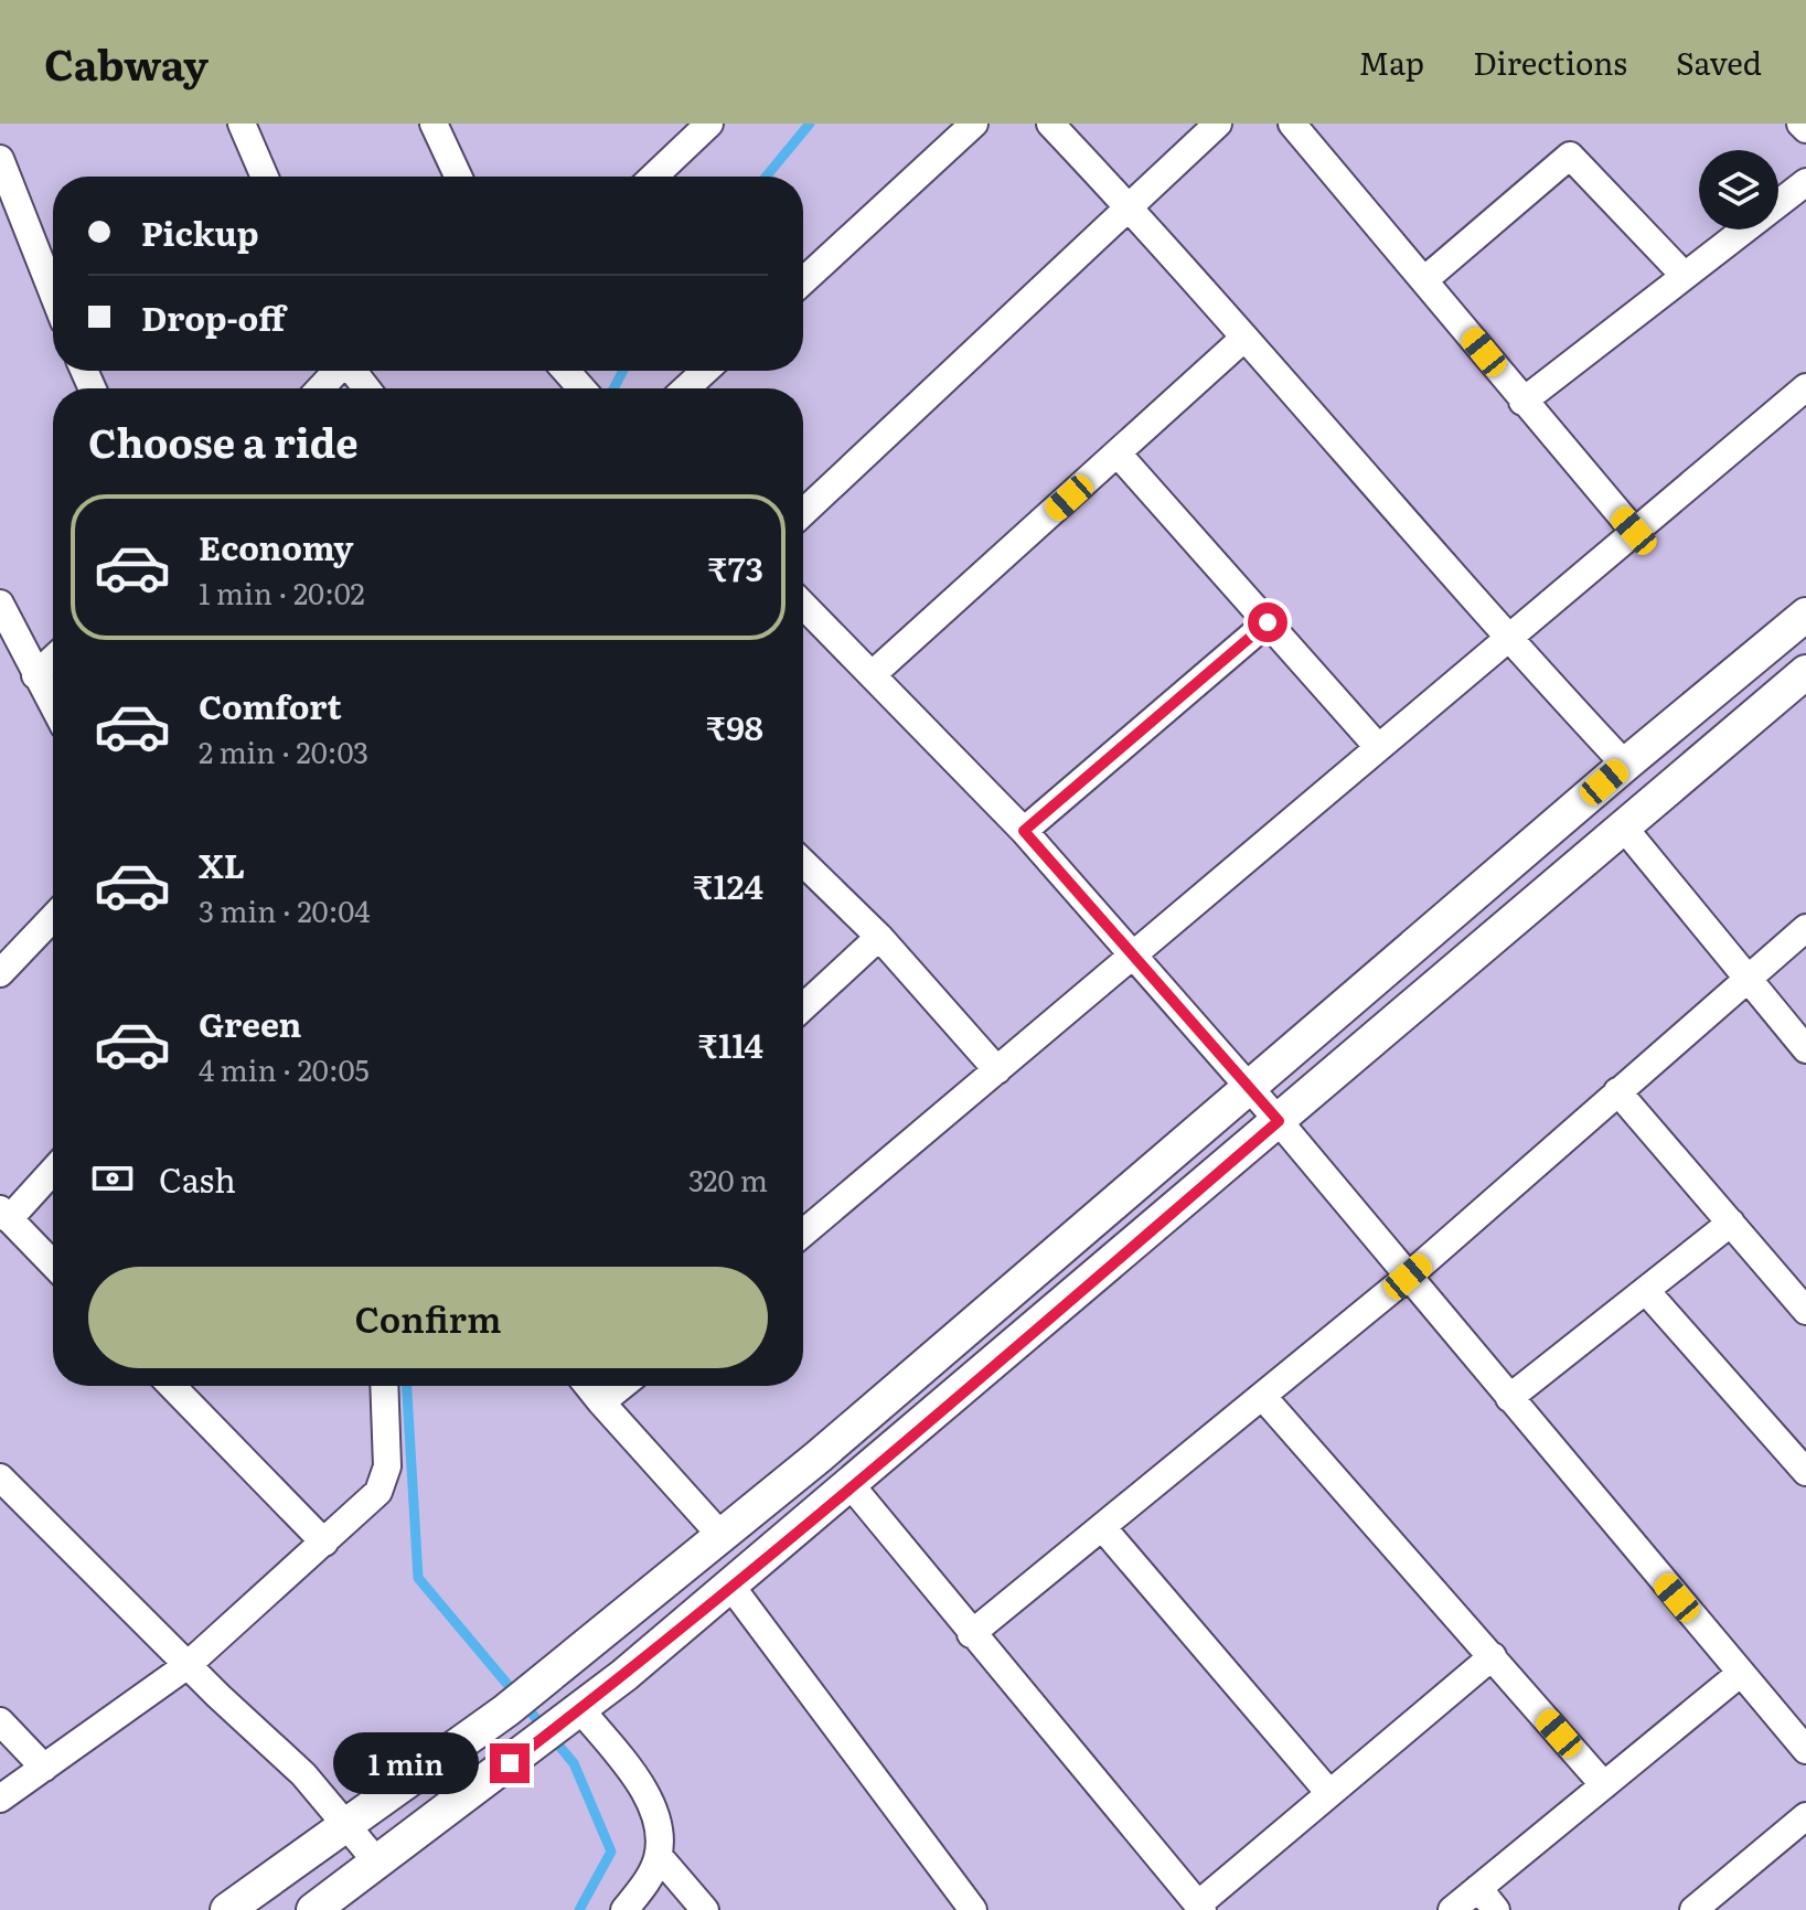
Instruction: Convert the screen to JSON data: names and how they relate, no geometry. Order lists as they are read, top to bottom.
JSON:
{
  "page": {
    "header": "Cabway",
    "nav": ["Map", "Directions", "Saved"],
    "banner": ["Pickup", "Drop-off"],
    "heading": "Choose a ride",
    "list": [
      {
        "name": "Economy",
        "note": "1 min · 20:02",
        "value": "₹73"
      },
      {
        "name": "Comfort",
        "note": "2 min · 20:03",
        "value": "₹98"
      },
      {
        "name": "XL",
        "note": "3 min · 20:04",
        "value": "₹124"
      },
      {
        "name": "Green",
        "note": "4 min · 20:05",
        "value": "₹114"
      }
    ],
    "pay": ["Cash", "320 m"],
    "buttons": "Confirm",
    "bubble": "1 min"
  }
}
